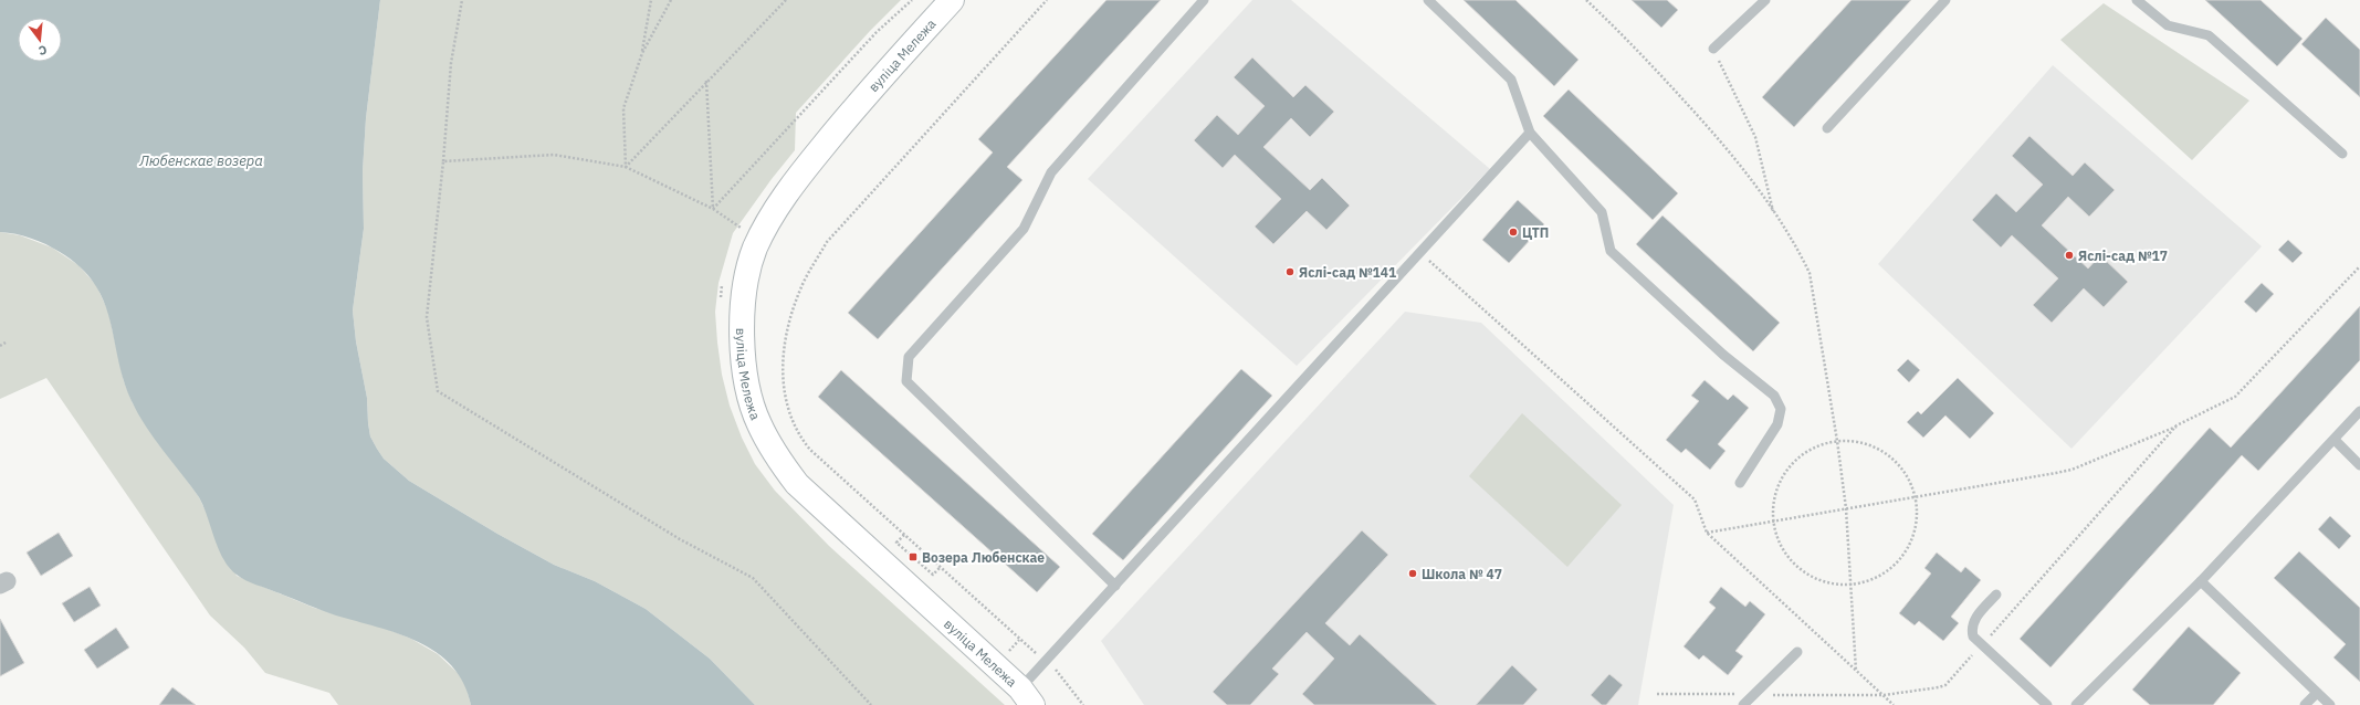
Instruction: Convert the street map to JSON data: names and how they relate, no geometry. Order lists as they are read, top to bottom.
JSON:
{
  "streets": {
    "main road": ["вуліца Мележа"]
  },
  "water": ["Любенскае возера"],
  "places": {
    "other": [
      "ЦТП",
      "Яслі-сад №17",
      "Яслі-сад №141",
      "Школа № 47"
    ],
    "transit": ["Возера Любенскае"]
  },
  "north": "bottom"
}
